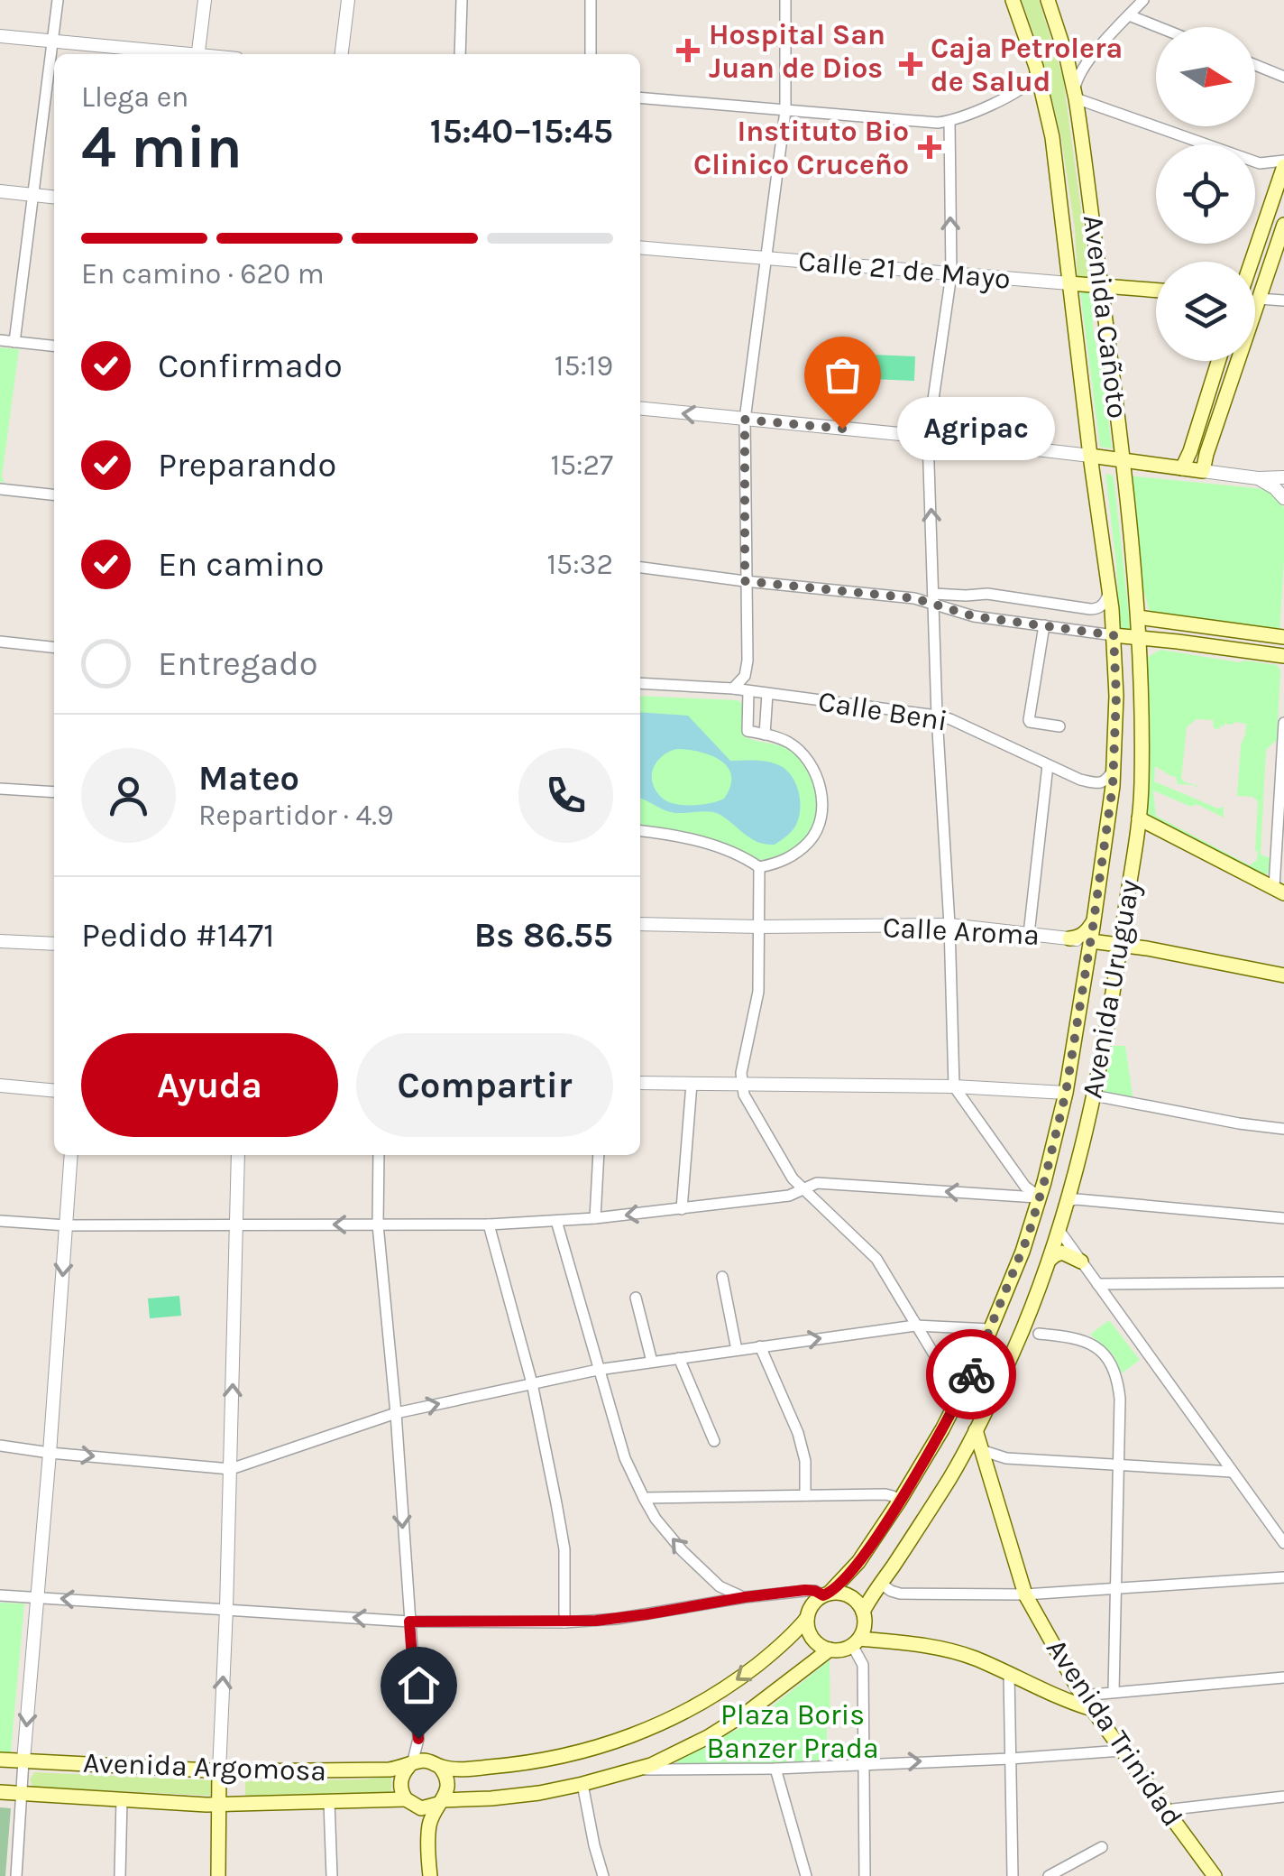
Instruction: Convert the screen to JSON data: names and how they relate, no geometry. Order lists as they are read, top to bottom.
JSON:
{
  "streets": {
    "main road": [
      "Calle 21 de Mayo",
      "Avenida Cañoto",
      "Calle Aroma",
      "Avenida Uruguay",
      "Avenida Trinidad",
      "Avenida Argomosa"
    ],
    "street": ["Calle Beni"]
  },
  "crossings": [
    ["Calle 21 de Mayo", "Avenida Cañoto"],
    ["Avenida Cañoto", "Avenida Uruguay"],
    ["Calle Beni", "Avenida Uruguay"],
    ["Calle Aroma", "Avenida Uruguay"],
    ["Avenida Uruguay", "Avenida Trinidad"]
  ],
  "parks": ["Plaza Boris Banzer Prada"],
  "places": {
    "health": ["Hospital San Juan de Dios", "Caja Petrolera de Salud", "Instituto Bio Clinico Cruceño"],
    "other": ["Agripac"]
  },
  "north": "right",
  "page": {
    "heading": ["4 min", "Llega en", "15:40–15:45"],
    "panel": [
      "Mateo",
      "Repartidor · 4.9",
      "Pedido #1471",
      "Bs 86.55"
    ],
    "bar": "En camino · 620 m",
    "list": [
      ["Confirmado", "15:19"],
      ["Preparando", "15:27"],
      ["En camino", "15:32"],
      "Entregado"
    ],
    "bubble": "Agripac",
    "buttons": ["Ayuda", "Compartir"]
  }
}
